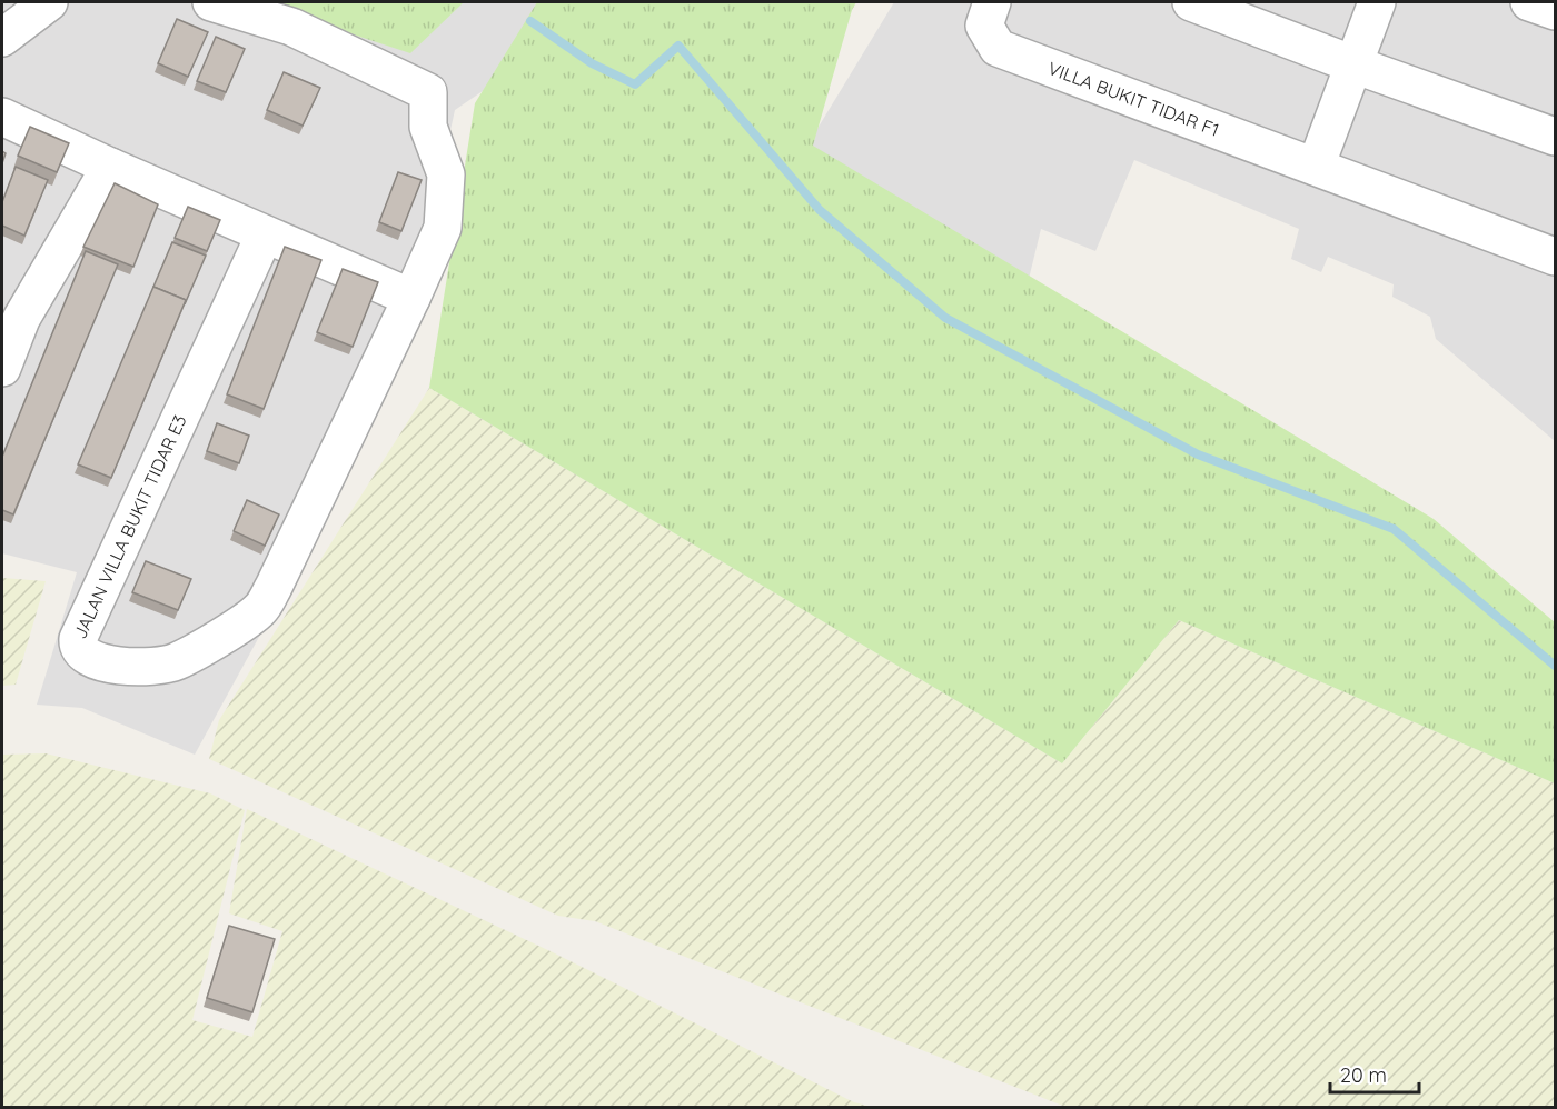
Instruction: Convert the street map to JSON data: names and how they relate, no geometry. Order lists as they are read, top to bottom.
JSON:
{
  "streets": {
    "street": ["VILLA BUKIT TIDAR F1", "JALAN VILLA BUKIT TIDAR E3"]
  },
  "scale_bar": "20 m"
}
